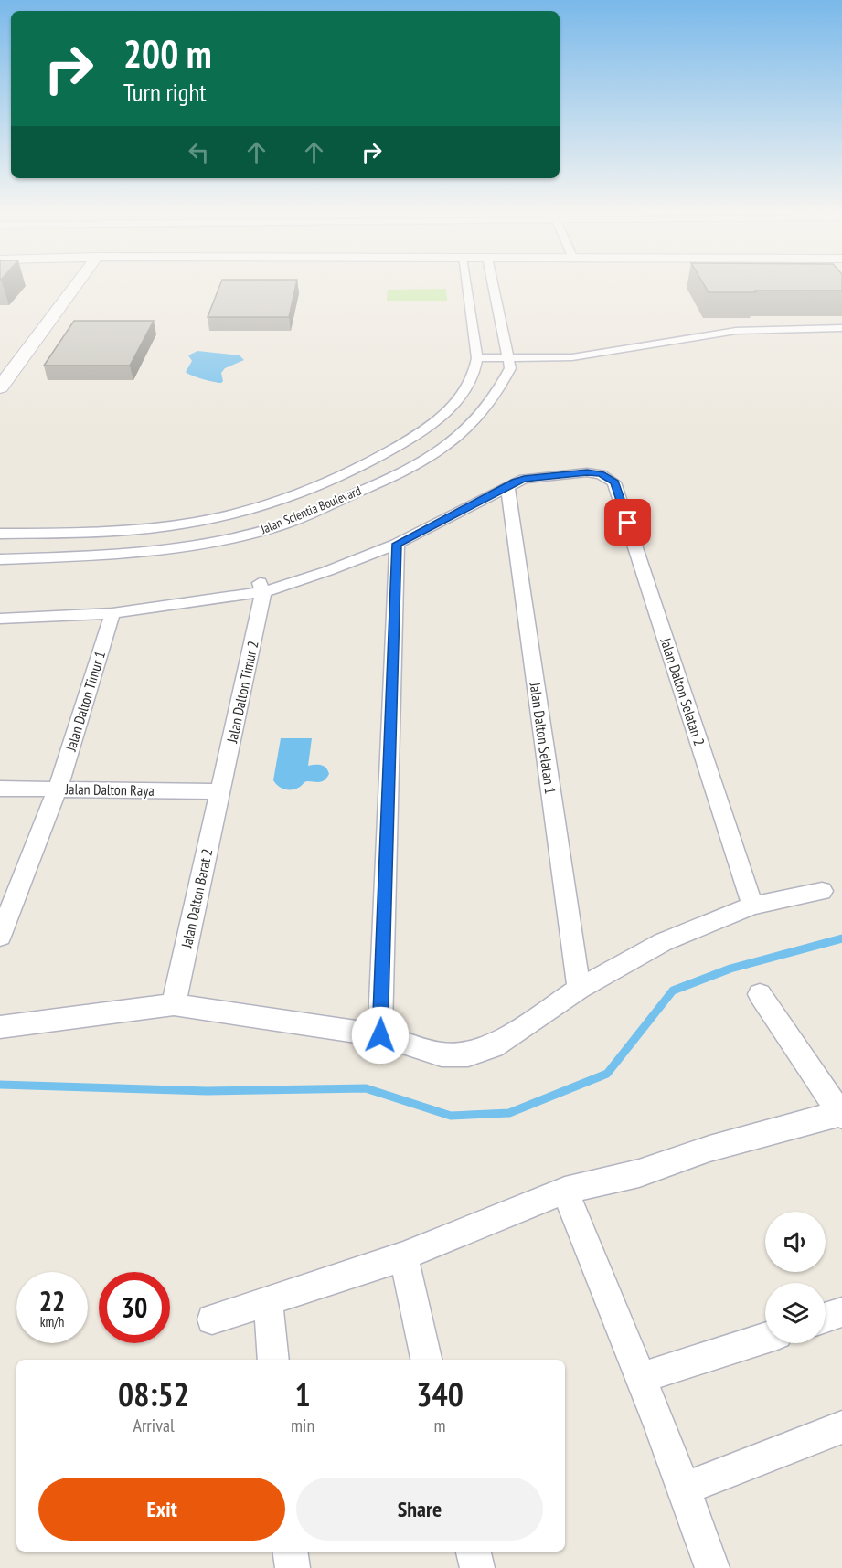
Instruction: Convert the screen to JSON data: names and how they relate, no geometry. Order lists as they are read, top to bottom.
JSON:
{
  "streets": {
    "street": [
      "Jalan Scientia Boulevard",
      "Jalan Dalton Timur 2",
      "Jalan Dalton Selatan 2",
      "Jalan Dalton Timur 1",
      "Jalan Dalton Selatan 1",
      "Jalan Dalton Raya",
      "Jalan Dalton Barat 2"
    ]
  },
  "crossings": [
    ["Jalan Dalton Timur 2", "Jalan Dalton Raya"],
    ["Jalan Dalton Timur 2", "Jalan Dalton Barat 2"],
    ["Jalan Dalton Selatan 2", "Jalan Dalton Selatan 1"],
    ["Jalan Dalton Timur 1", "Jalan Dalton Raya"],
    ["Jalan Dalton Raya", "Jalan Dalton Barat 2"]
  ],
  "page": {
    "turn": ["200 m", "Turn right"],
    "speed": "22 km/h",
    "limit": "30",
    "eta": [
      "08:52",
      "Arrival",
      "1",
      "min",
      "340",
      "m"
    ],
    "buttons": ["Exit", "Share"]
  }
}
